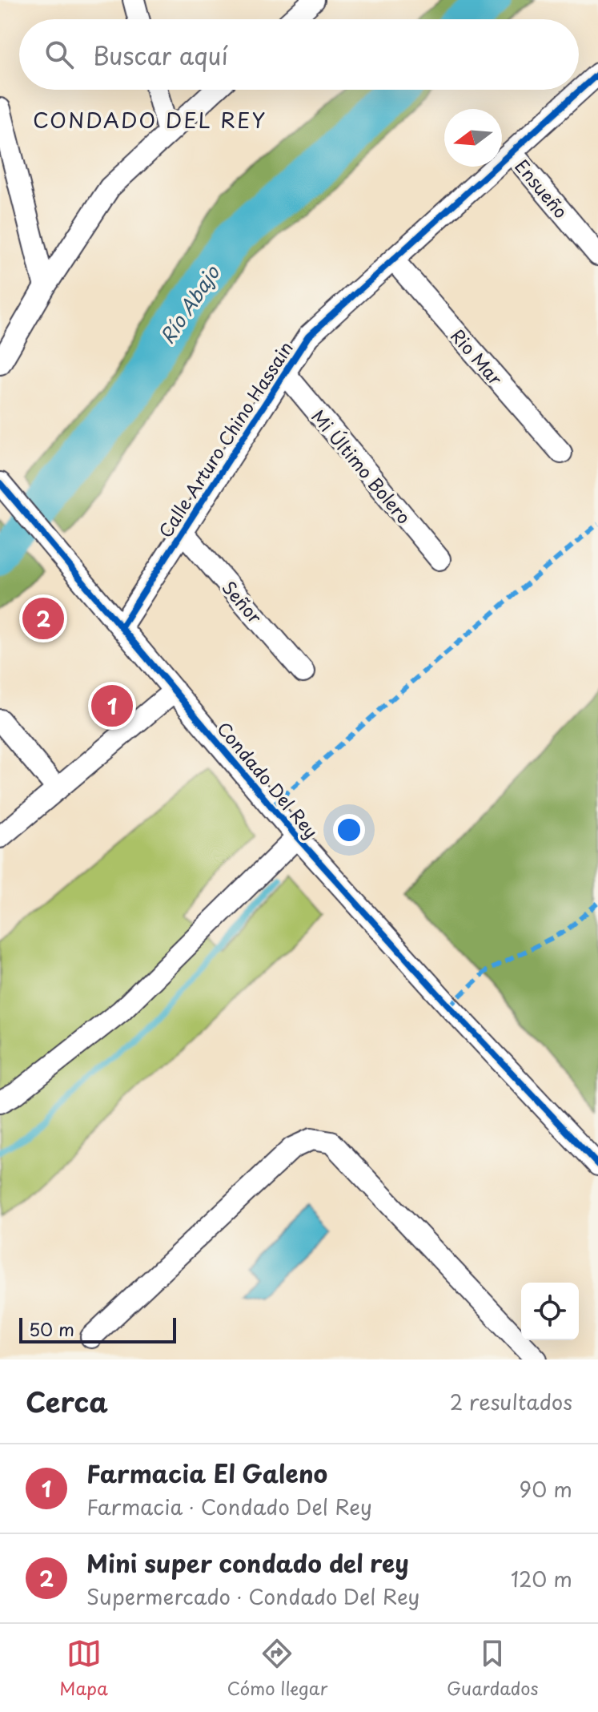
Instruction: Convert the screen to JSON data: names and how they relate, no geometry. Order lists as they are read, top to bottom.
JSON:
{
  "streets": {
    "street": [
      "Ensueño",
      "Rio Mar",
      "Calle Arturo Chino Hassain",
      "Mi Último Bolero",
      "Señor",
      "Condado Del Rey"
    ]
  },
  "crossings": [
    ["Ensueño", "Calle Arturo Chino Hassain"],
    ["Rio Mar", "Calle Arturo Chino Hassain"],
    ["Calle Arturo Chino Hassain", "Mi Último Bolero"],
    ["Calle Arturo Chino Hassain", "Señor"],
    ["Calle Arturo Chino Hassain", "Condado Del Rey"]
  ],
  "districts": ["CONDADO DEL REY"],
  "water": ["Río Abajo"],
  "scale_bar": "50 m",
  "north": "left",
  "page": {
    "search": "Buscar aquí",
    "pins": ["2", "1"],
    "scale": "50 m",
    "heading": ["Cerca", "2 resultados"],
    "list": [
      {
        "mark": "1",
        "name": "Farmacia El Galeno",
        "note": "Farmacia · Condado Del Rey",
        "value": "90 m"
      },
      {
        "mark": "2",
        "name": "Mini super condado del rey",
        "note": "Supermercado · Condado Del Rey",
        "value": "120 m"
      }
    ],
    "nav": ["Mapa", "Cómo llegar", "Guardados"]
  }
}
